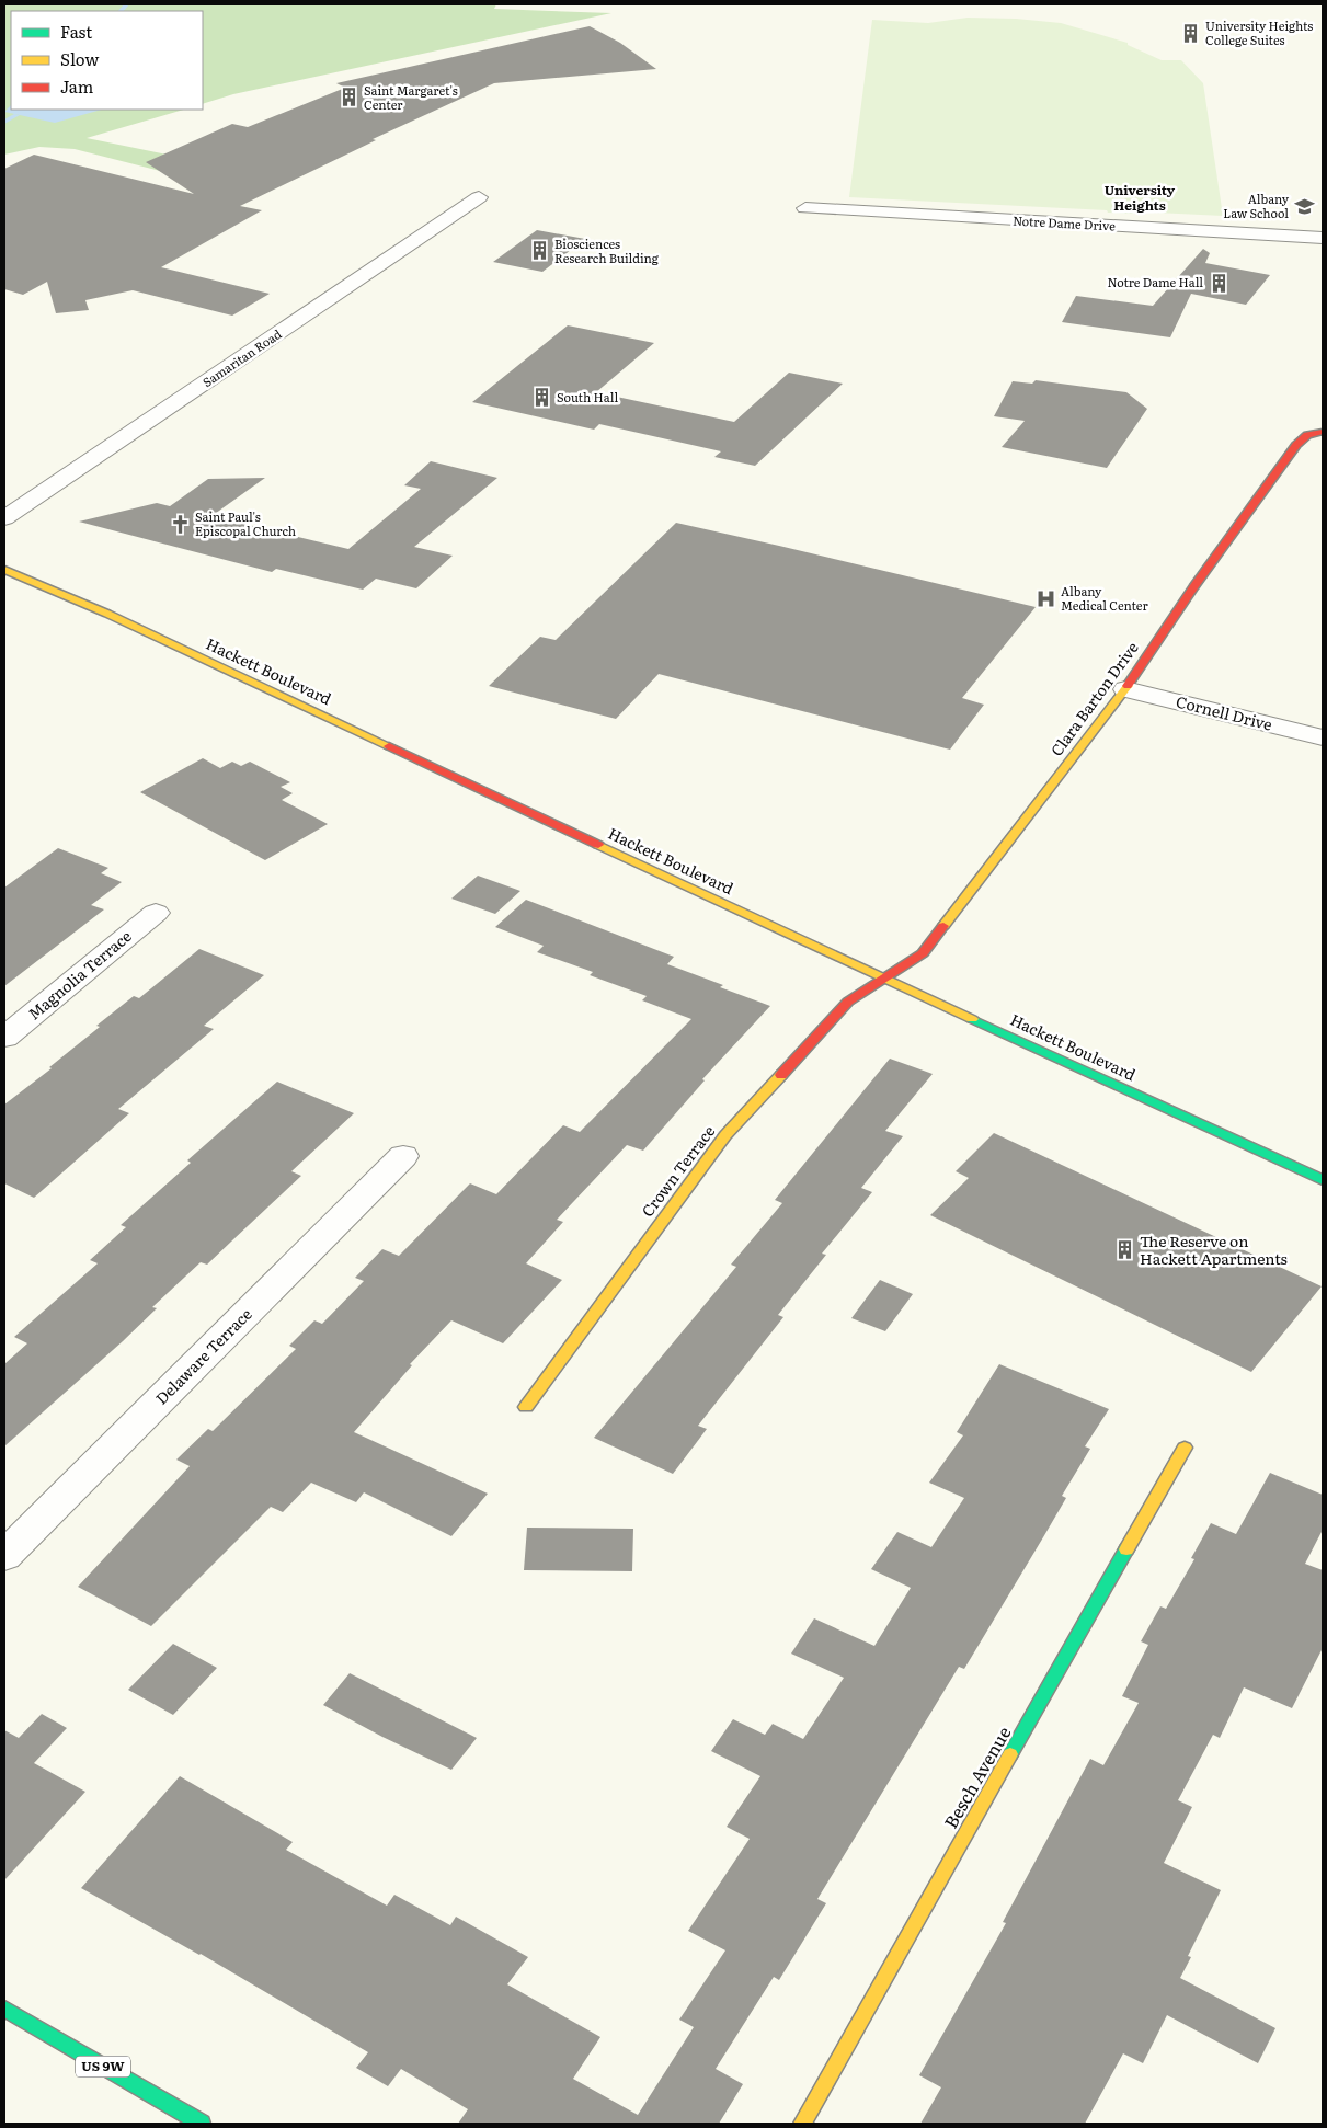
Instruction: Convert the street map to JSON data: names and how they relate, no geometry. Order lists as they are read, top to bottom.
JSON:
{
  "streets": {
    "street": [
      "Notre Dame Drive",
      "Samaritan Road",
      "Hackett Boulevard",
      "Clara Barton Drive",
      "Cornell Drive",
      "Magnolia Terrace",
      "Crown Terrace",
      "Delaware Terrace",
      "Besch Avenue",
      "US 9W"
    ]
  },
  "crossings": [
    ["Hackett Boulevard", "Clara Barton Drive"],
    ["Hackett Boulevard", "Crown Terrace"],
    ["Clara Barton Drive", "Cornell Drive"],
    ["Clara Barton Drive", "Crown Terrace"]
  ],
  "districts": ["University Heights"],
  "places": {
    "building": [
      "University Heights College Suites",
      "Saint Margaret's Center",
      "Biosciences Research Building",
      "Notre Dame Hall",
      "South Hall",
      "The Reserve on Hackett Apartments"
    ],
    "school or university": ["Albany Law School"],
    "church": ["Saint Paul's Episcopal Church"],
    "hospital": ["Albany Medical Center"]
  },
  "legend": ["Fast", "Slow", "Jam"]
}
